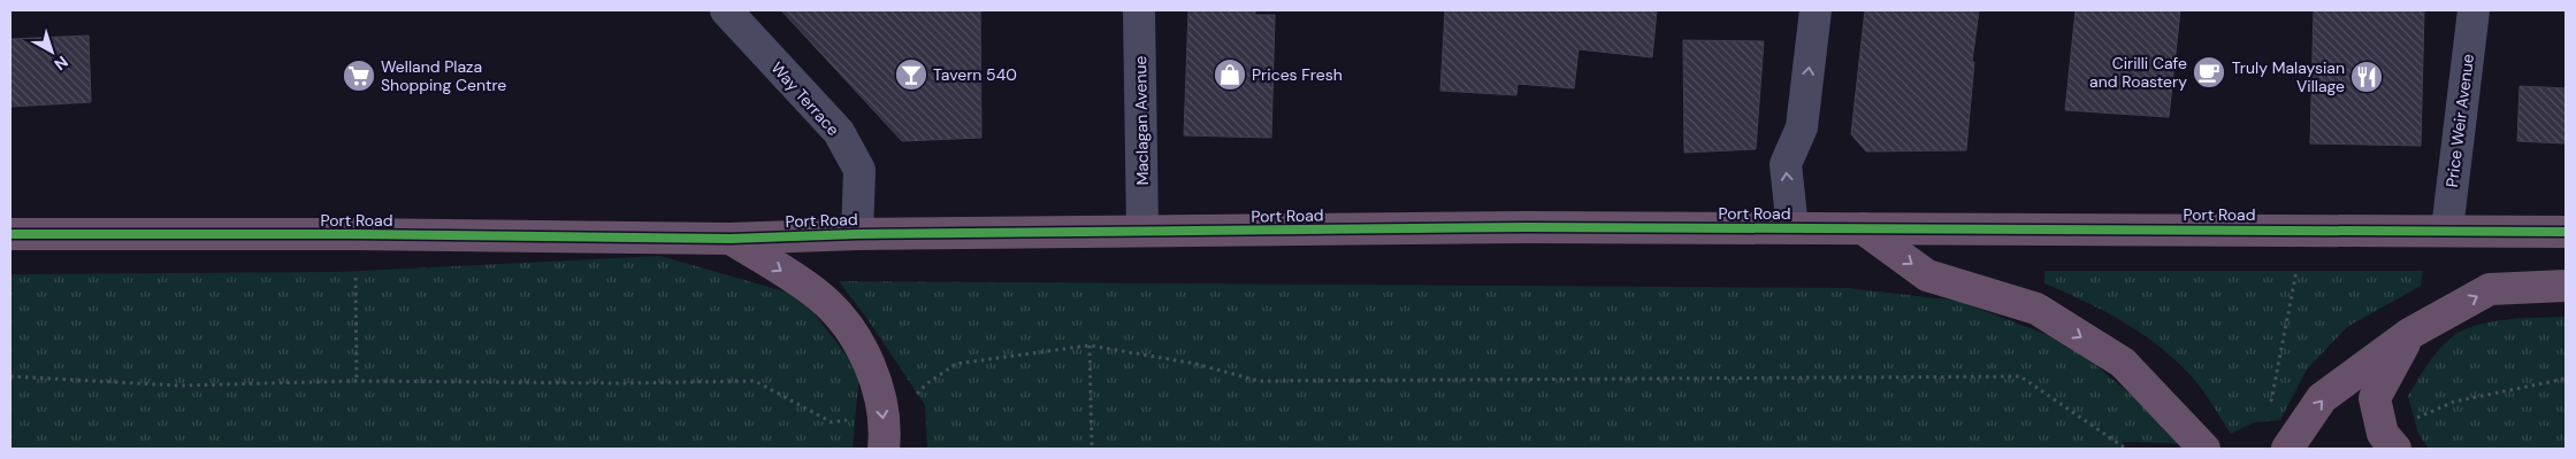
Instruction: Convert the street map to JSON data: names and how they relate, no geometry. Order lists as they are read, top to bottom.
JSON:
{
  "streets": {
    "highway": ["Port Road"],
    "street": ["Way Terrace", "Maclagan Avenue", "Price Weir Avenue"]
  },
  "crossings": [
    ["Way Terrace", "Port Road"],
    ["Maclagan Avenue", "Port Road"],
    ["Price Weir Avenue", "Port Road"]
  ],
  "places": {
    "cafe": ["Cirilli Cafe and Roastery"],
    "bar": ["Tavern 540"],
    "shop": ["Prices Fresh"],
    "supermarket": ["Welland Plaza Shopping Centre"],
    "restaurant": ["Truly Malaysian Village"]
  },
  "north": "bottom right"
}
